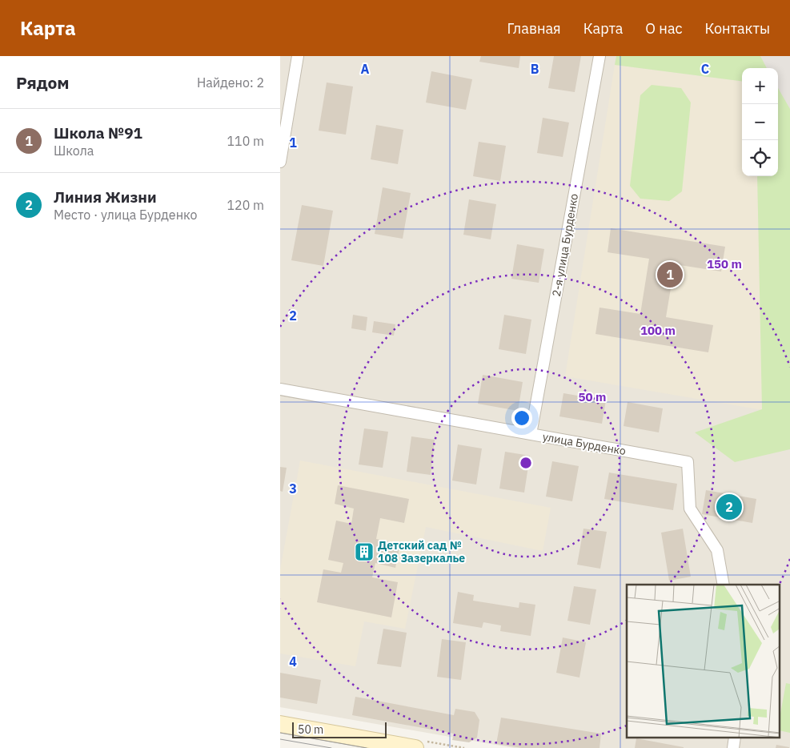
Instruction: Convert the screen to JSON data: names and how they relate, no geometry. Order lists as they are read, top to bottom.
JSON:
{
  "streets": {
    "street": ["2-я улица Бурденко", "улица Бурденко"]
  },
  "crossings": [
    ["2-я улица Бурденко", "улица Бурденко"]
  ],
  "places": {
    "building": ["Детский сад № 108 Зазеркалье"]
  },
  "scale_bar": "50 m",
  "page": {
    "header": "Карта",
    "nav": [
      "Главная",
      "Карта",
      "О нас",
      "Контакты"
    ],
    "heading": ["Рядом", "Найдено: 2"],
    "map_buttons": ["+", "−"],
    "list": [
      {
        "mark": "1",
        "name": "Школа №91",
        "note": "Школа",
        "value": "110 m"
      },
      {
        "mark": "2",
        "name": "Линия Жизни",
        "note": "Место · улица Бурденко",
        "value": "120 m"
      }
    ],
    "pins": ["1", "2"],
    "scale": "50 m"
  },
  "grid": {
    "columns": ["A", "B", "C"],
    "rows": [
      "1",
      "2",
      "3",
      "4"
    ]
  },
  "rings": ["150 m", "100 m", "50 m"]
}
